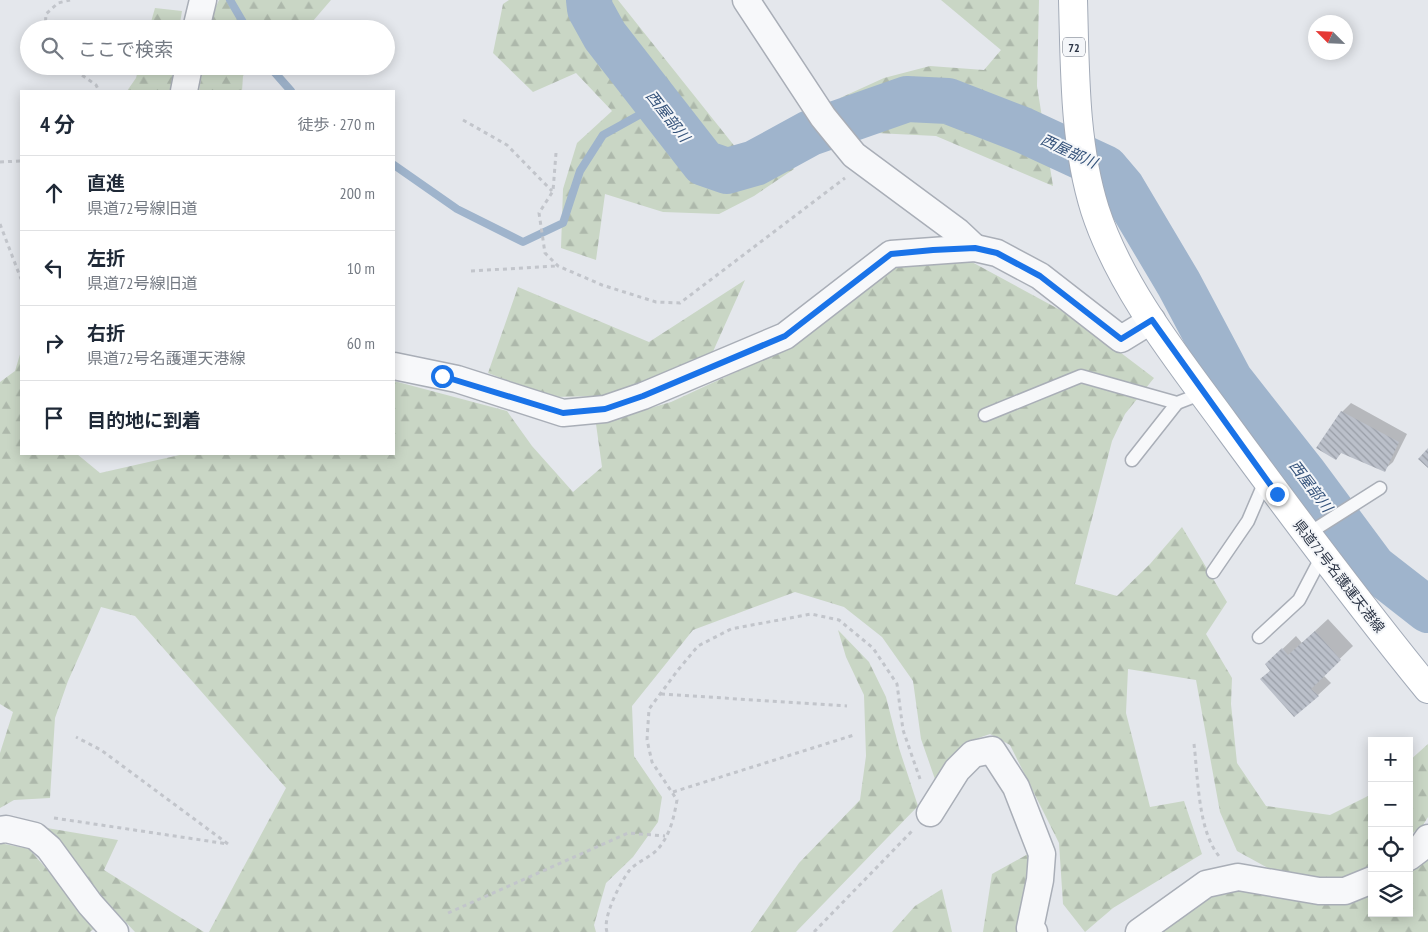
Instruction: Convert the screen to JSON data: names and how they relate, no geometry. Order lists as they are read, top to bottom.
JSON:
{
  "streets": {
    "main road": ["72", "県道72号名護運天港線"]
  },
  "water": ["西屋部川"],
  "north": "top left",
  "page": {
    "search": "ここで検索",
    "heading": ["4 分", "徒歩 · 270 m"],
    "list": [
      ["直進", "県道72号線旧道", "200 m"],
      ["左折", "県道72号線旧道", "10 m"],
      ["右折", "県道72号名護運天港線", "60 m"],
      "目的地に到着"
    ],
    "map_buttons": ["+", "−"]
  }
}
